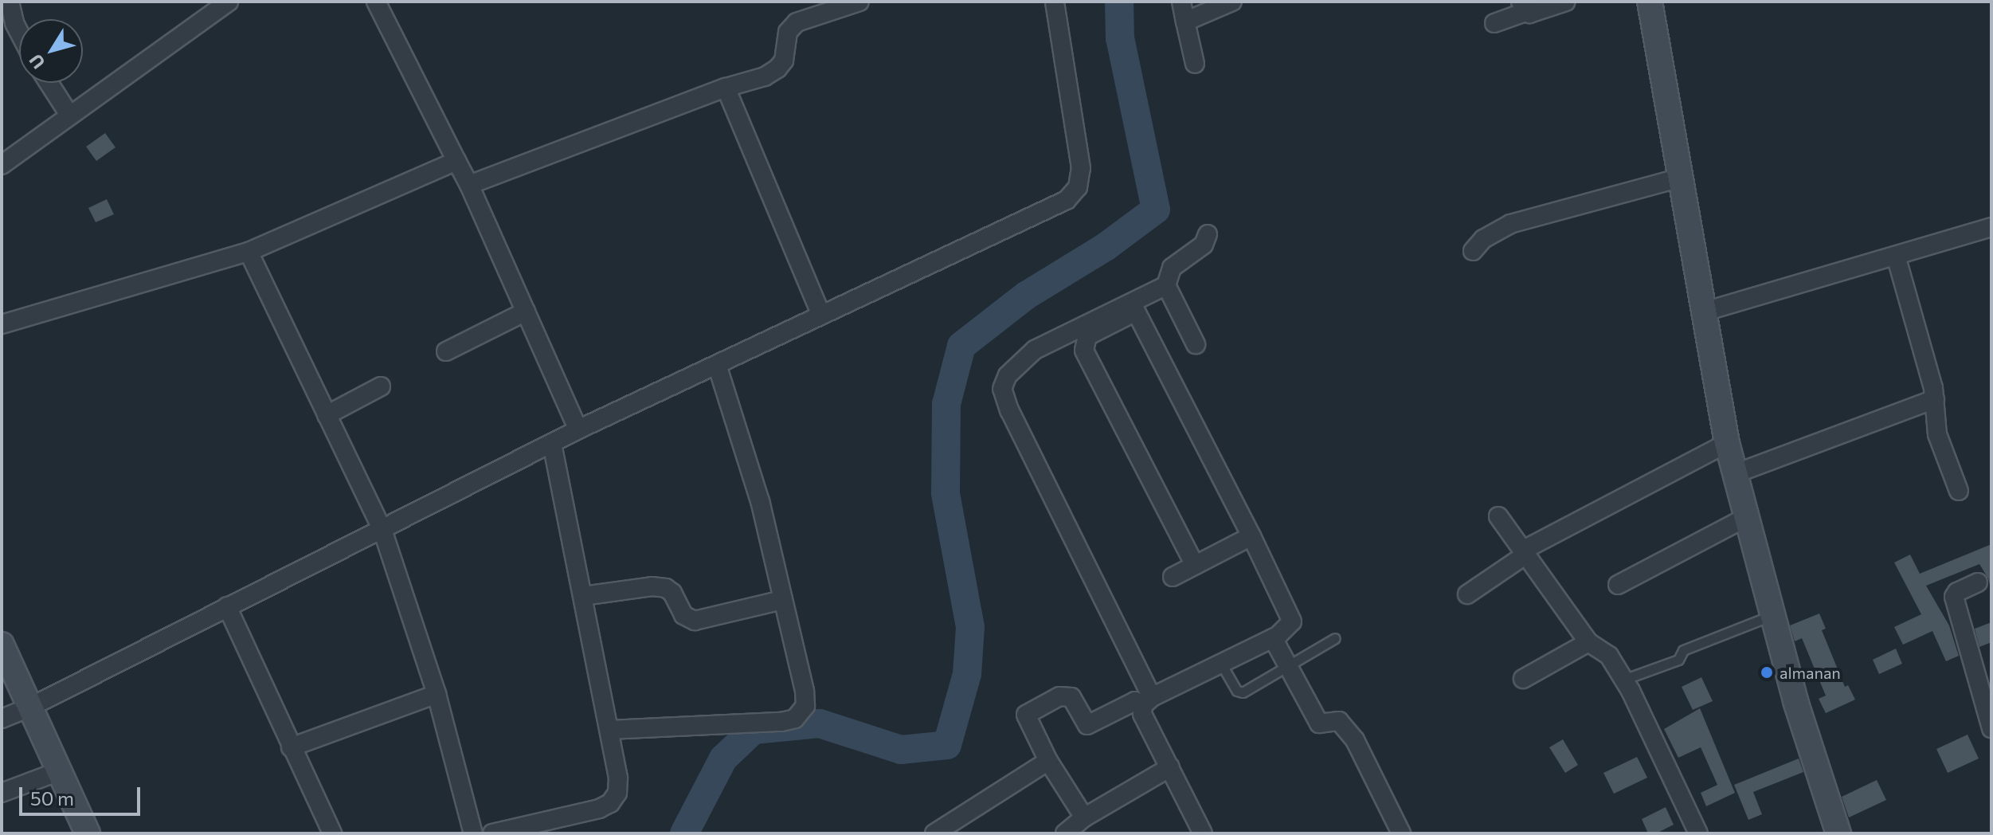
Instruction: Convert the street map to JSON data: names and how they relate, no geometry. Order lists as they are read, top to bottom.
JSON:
{
  "places": ["almanan"],
  "scale_bar": "50 m",
  "north": "bottom left"
}
